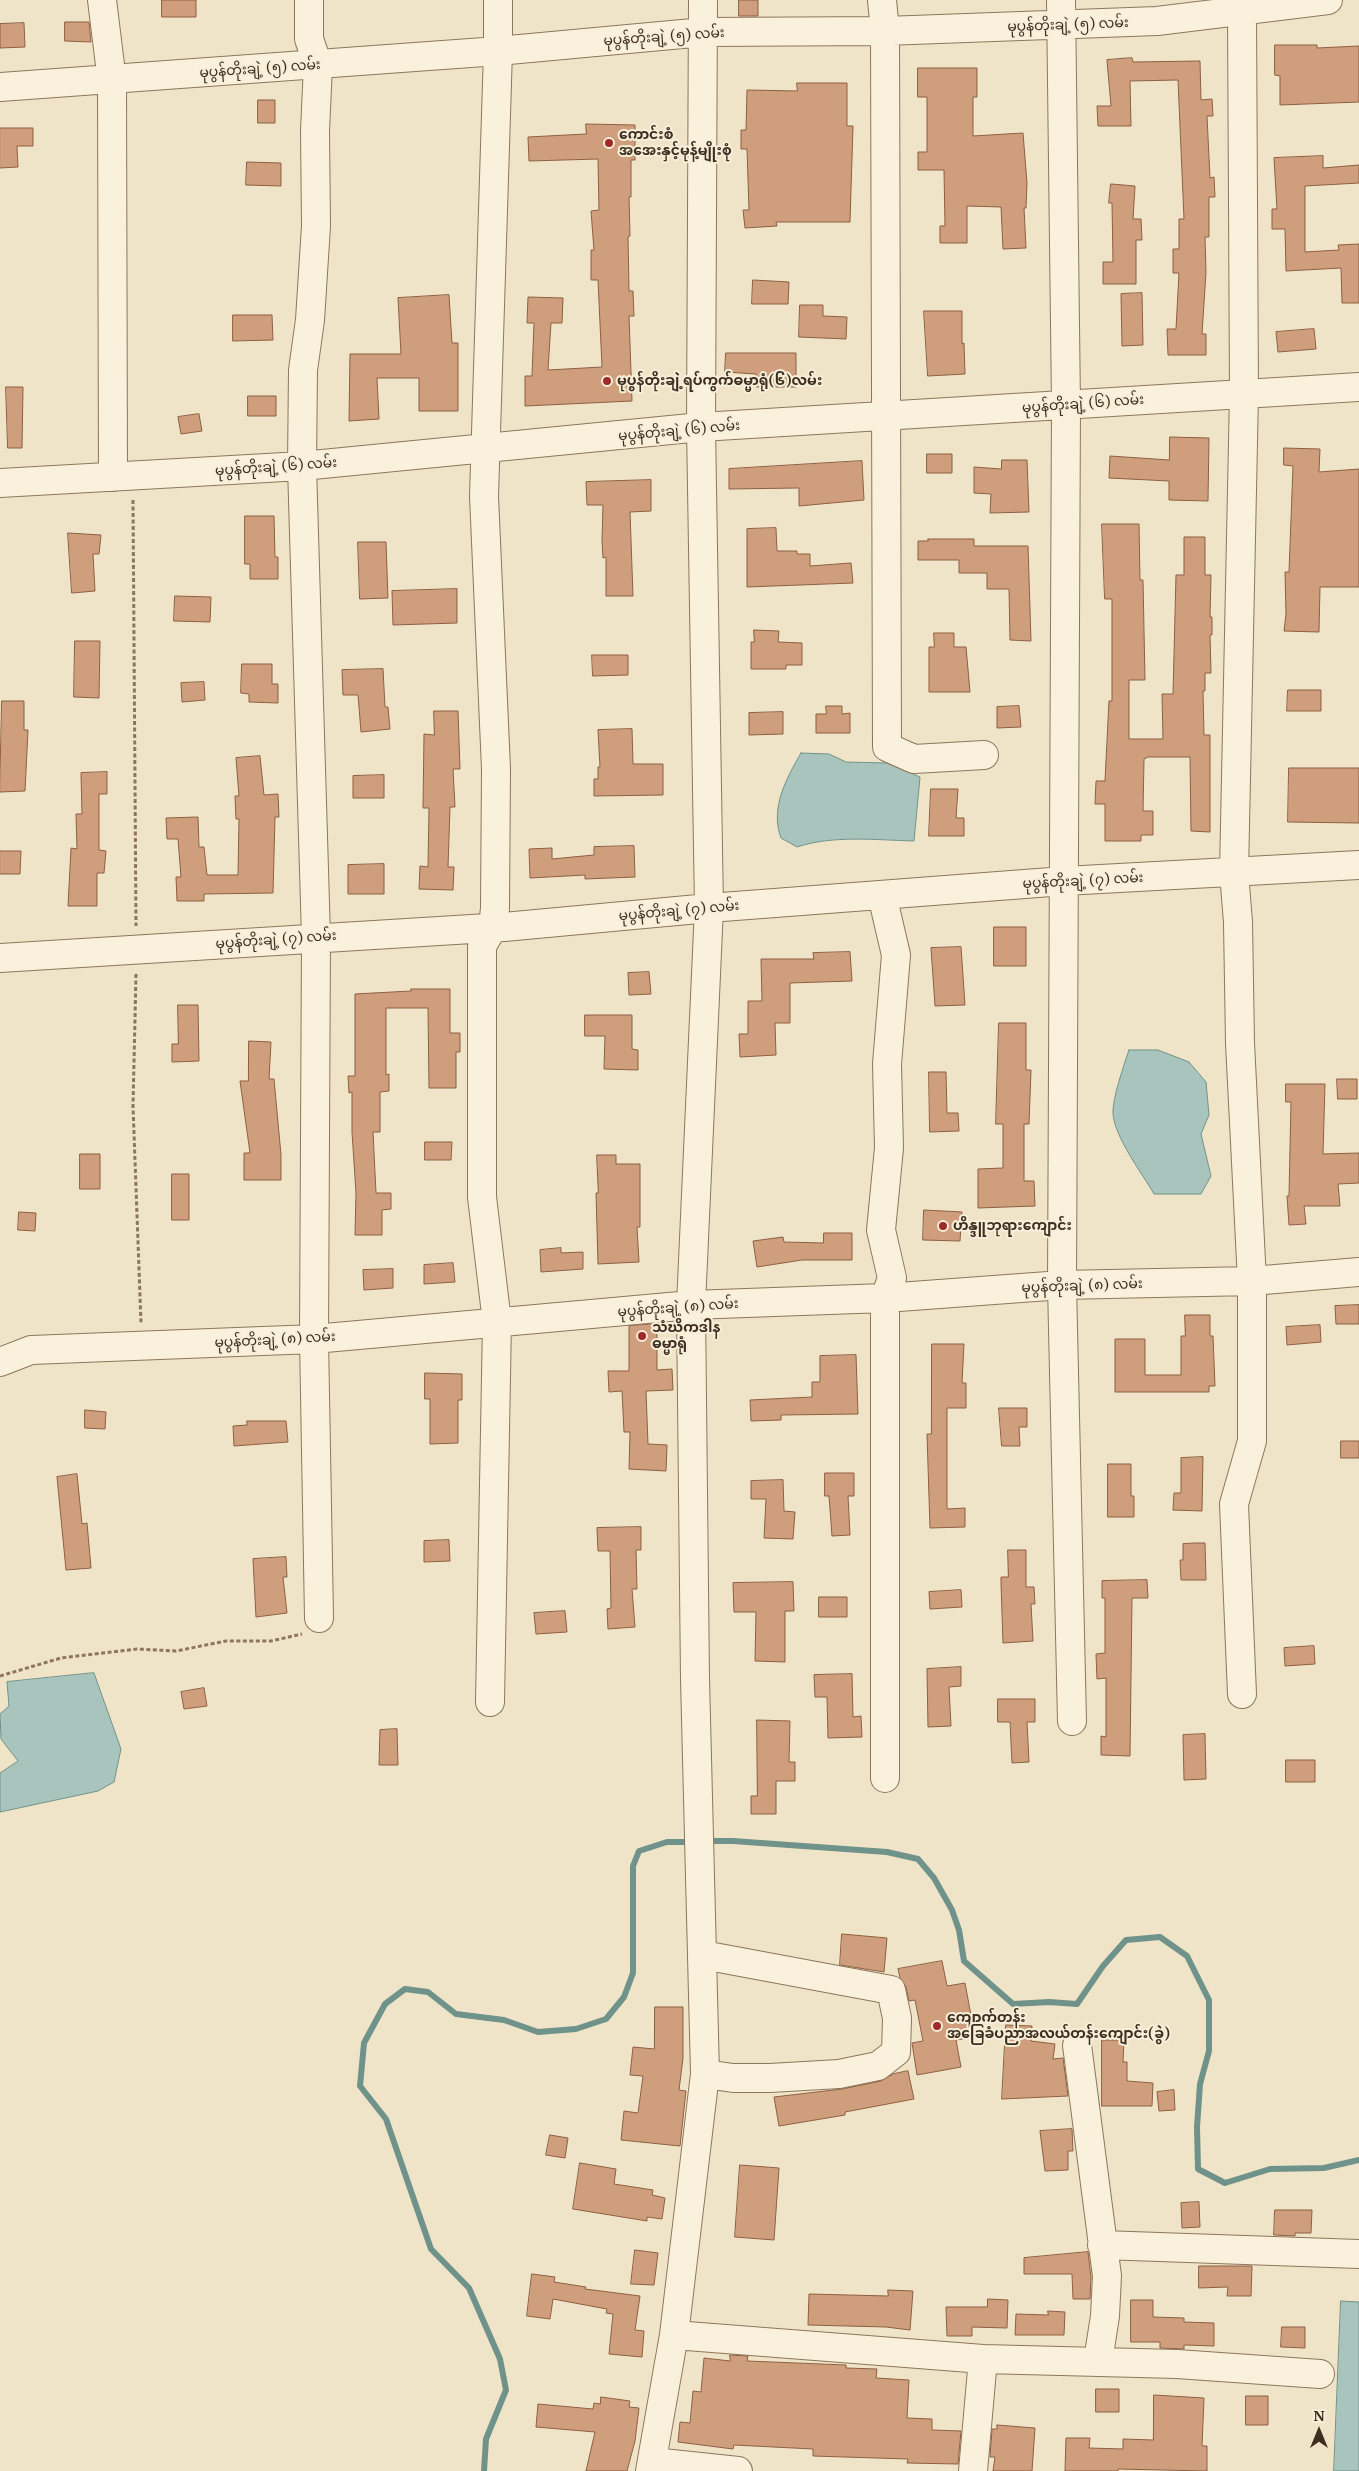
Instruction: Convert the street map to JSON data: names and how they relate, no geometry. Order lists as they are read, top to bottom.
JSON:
{
  "streets": {
    "street": [
      "မုပွန်တိုးချဲ့ (၅) လမ်း",
      "မုပွန်တိုးချဲ့ (၆) လမ်း",
      "မုပွန်တိုးချဲ့ (၇) လမ်း",
      "မုပွန်တိုးချဲ့ (၈) လမ်း"
    ]
  },
  "places": [
    "ကောင်းစံ အအေးနှင့်မုန့်မျိုးစုံ",
    "မုပွန်တိုးချဲ့ရပ်ကွက်ဓမ္မာရုံ(၆)လမ်း",
    "ဟိန္ဒူဘုရားကျောင်း",
    "သံဃိကဒါန ဓမ္မာရုံ",
    "ကျောက်တန်း အခြေခံပညာအလယ်တန်းကျောင်း(ခွဲ)"
  ],
  "north": "top"
}
